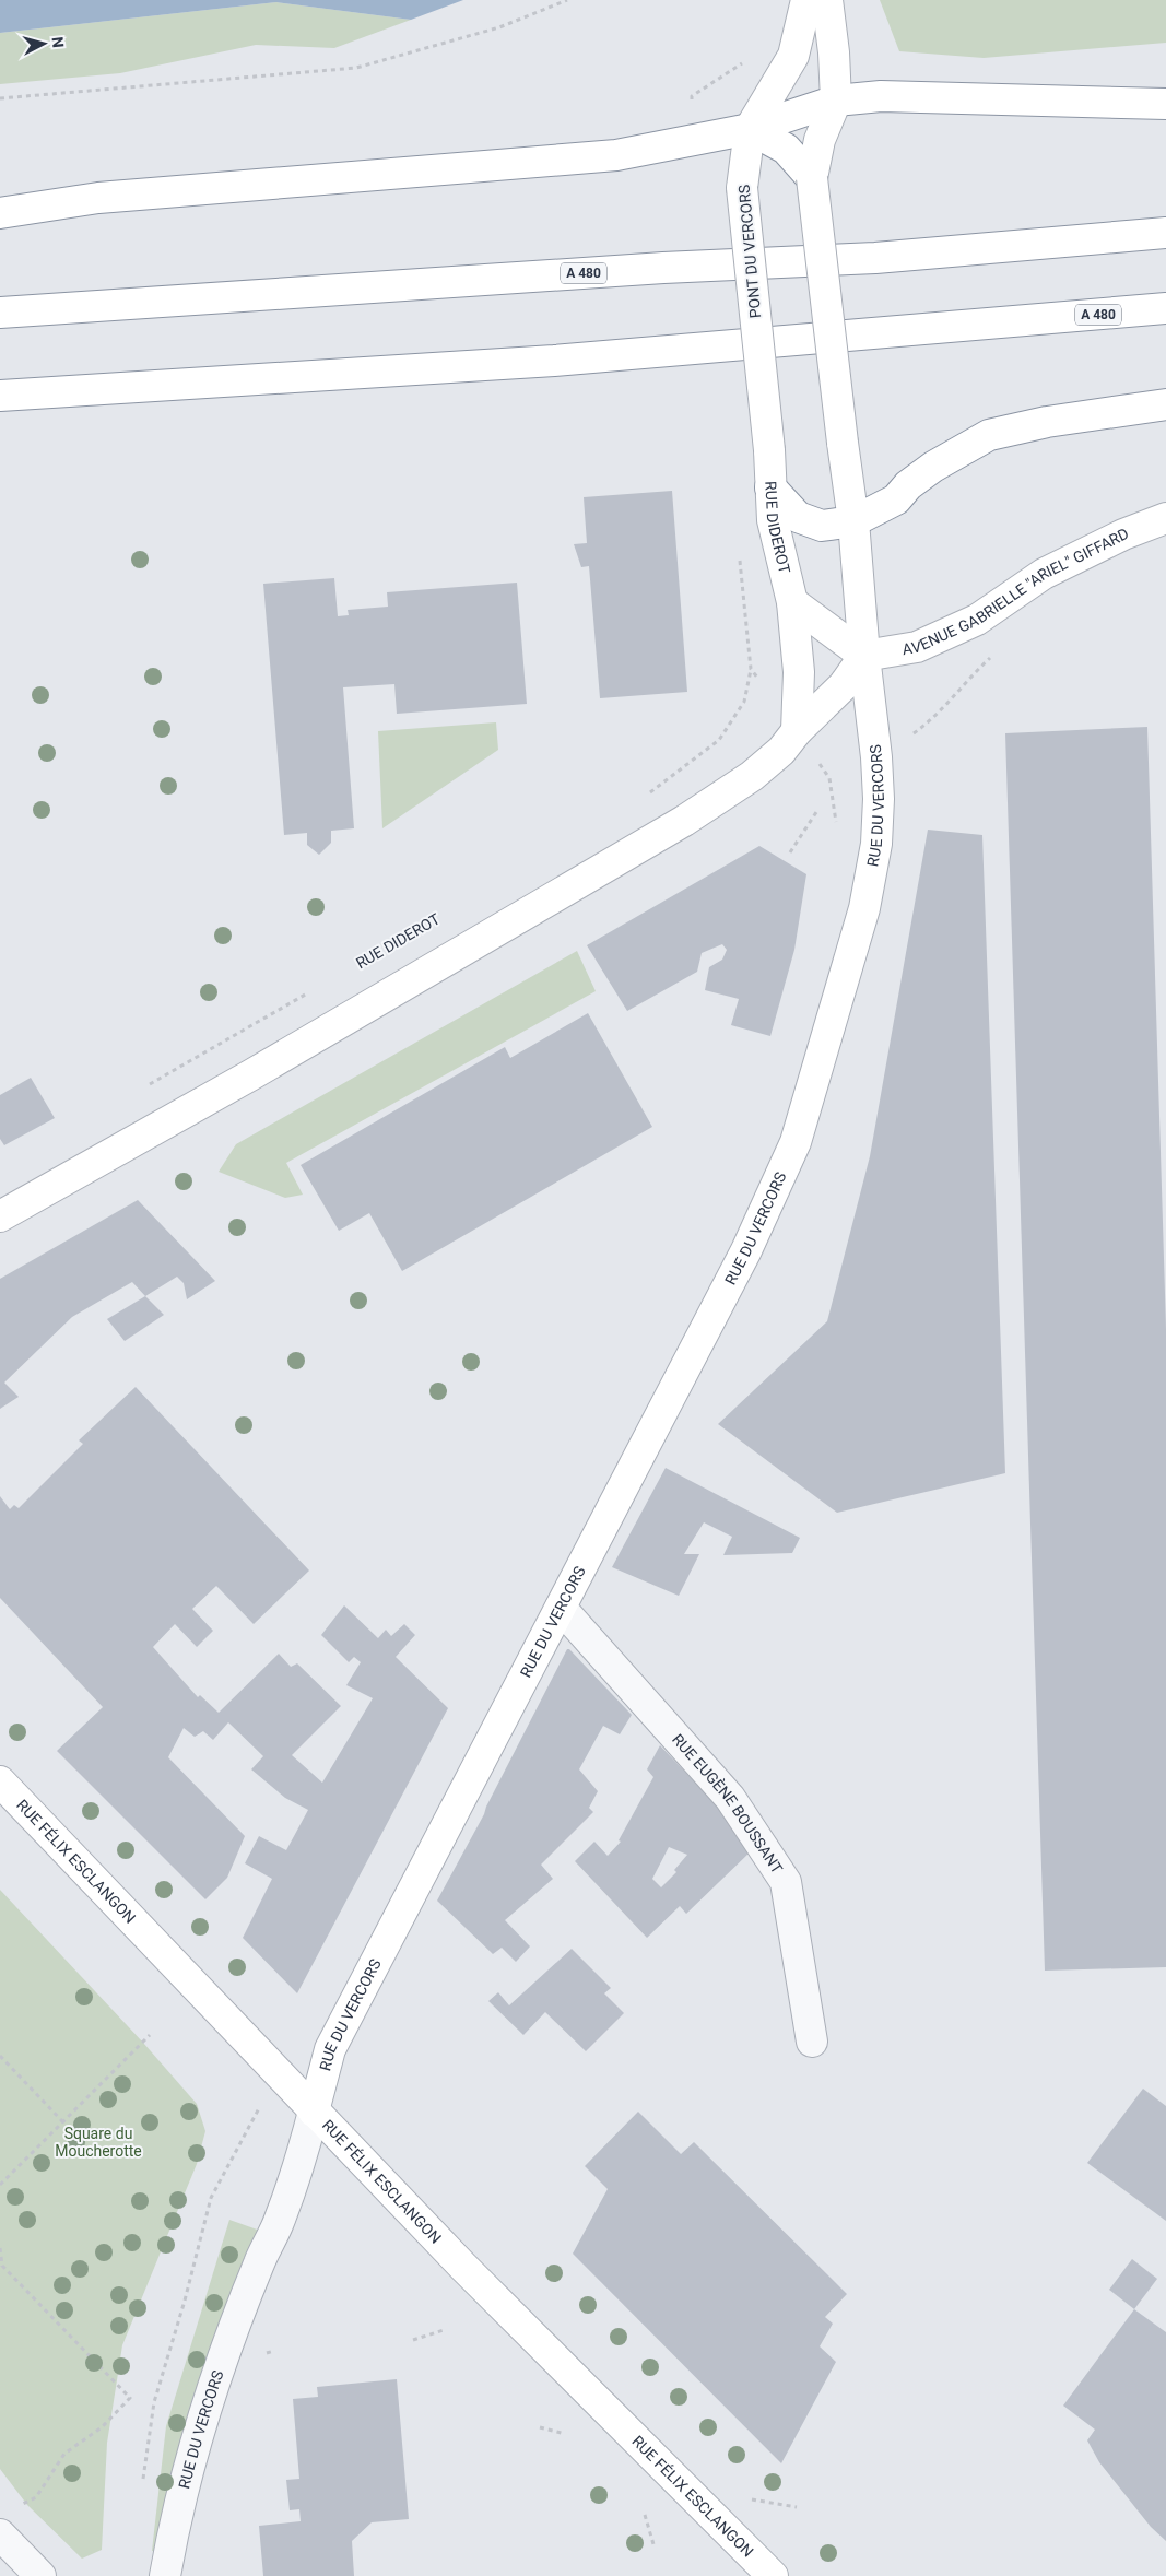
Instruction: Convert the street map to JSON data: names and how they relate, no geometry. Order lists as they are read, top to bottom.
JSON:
{
  "streets": {
    "main road": [
      "PONT DU VERCORS",
      "A 480",
      "RUE DIDEROT",
      "AVENUE GABRIELLE \"ARIEL\" GIFFARD",
      "RUE DU VERCORS",
      "RUE FÉLIX ESCLANGON"
    ],
    "street": ["RUE EUGÈNE BOUSSANT"]
  },
  "crossings": [
    ["PONT DU VERCORS", "RUE DIDEROT"],
    ["AVENUE GABRIELLE \"ARIEL\" GIFFARD", "RUE DU VERCORS"],
    ["RUE DU VERCORS", "RUE EUGÈNE BOUSSANT"],
    ["RUE DU VERCORS", "RUE FÉLIX ESCLANGON"]
  ],
  "parks": ["Square du Moucherotte"],
  "north": "right"
}
